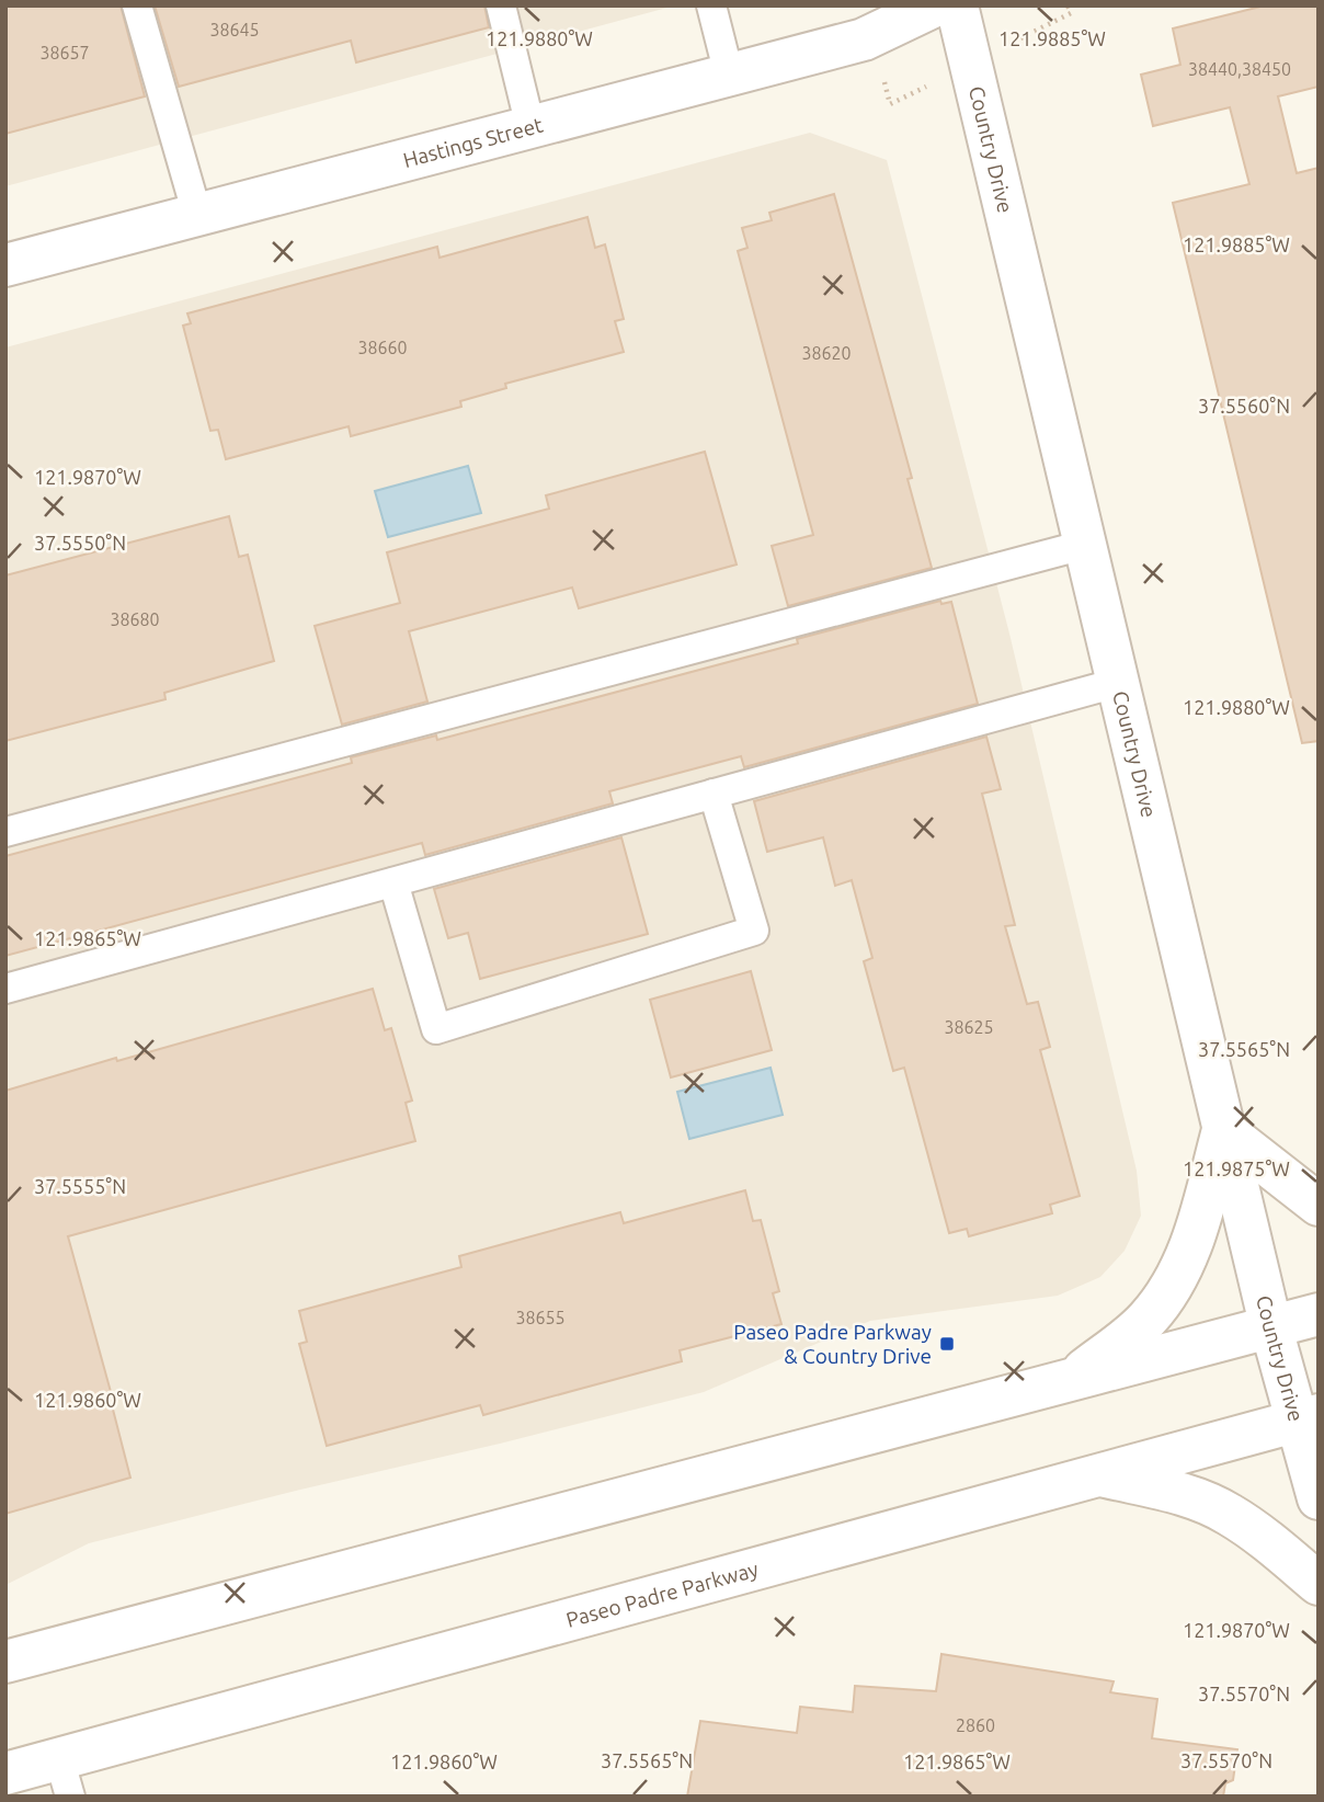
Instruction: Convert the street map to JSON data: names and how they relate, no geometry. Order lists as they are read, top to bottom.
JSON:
{
  "streets": {
    "main road": ["Hastings Street", "Country Drive", "Paseo Padre Parkway"]
  },
  "crossings": [
    ["Country Drive", "Paseo Padre Parkway"]
  ],
  "places": {
    "transit": ["Paseo Padre Parkway & Country Drive"]
  },
  "house_numbers": [
    "38645",
    "38657",
    "38440,38450",
    "38660",
    "38620",
    "38680",
    "38625",
    "38655",
    "2860"
  ],
  "coordinates": [
    "121.9885°W",
    "121.9880°W",
    "37.5560°N",
    "121.9870°W",
    "37.5550°N",
    "121.9865°W",
    "37.5565°N",
    "121.9875°W",
    "37.5555°N",
    "121.9860°W",
    "37.5570°N"
  ]
}
